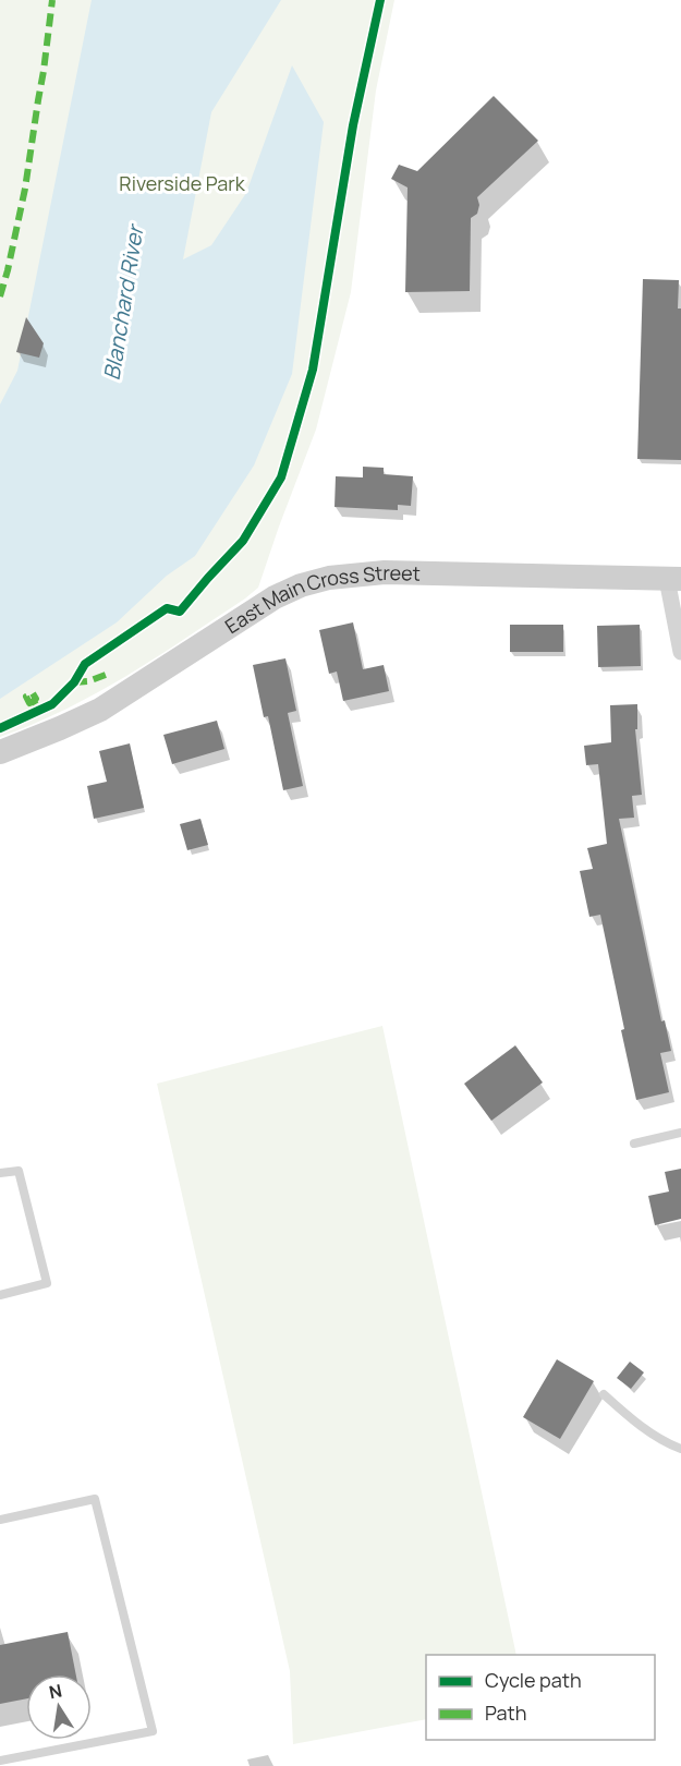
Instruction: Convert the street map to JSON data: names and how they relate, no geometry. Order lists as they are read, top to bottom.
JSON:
{
  "streets": {
    "main road": ["East Main Cross Street"]
  },
  "water": ["Blanchard River"],
  "parks": ["Riverside Park"],
  "legend": ["Cycle path", "Path"],
  "north": "top"
}
